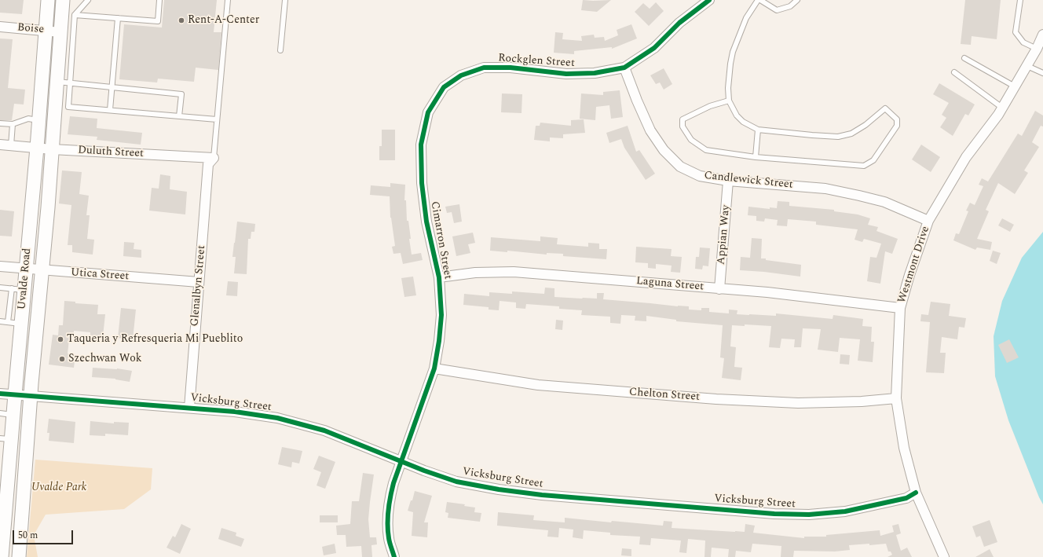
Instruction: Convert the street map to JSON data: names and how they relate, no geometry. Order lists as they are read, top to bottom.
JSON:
{
  "streets": {
    "main road": ["Uvalde Road"],
    "street": [
      "Boise",
      "Rockglen Street",
      "Duluth Street",
      "Candlewick Street",
      "Appian Way",
      "Cimarron Street",
      "Westmont Drive",
      "Utica Street",
      "Laguna Street",
      "Glenalbyn Street",
      "Chelton Street",
      "Vicksburg Street"
    ]
  },
  "crossings": [
    ["Boise", "Uvalde Road"],
    ["Rockglen Street", "Candlewick Street"],
    ["Rockglen Street", "Cimarron Street"],
    ["Duluth Street", "Uvalde Road"],
    ["Duluth Street", "Glenalbyn Street"],
    ["Candlewick Street", "Appian Way"],
    ["Candlewick Street", "Westmont Drive"],
    ["Appian Way", "Laguna Street"],
    ["Cimarron Street", "Laguna Street"],
    ["Cimarron Street", "Chelton Street"],
    ["Cimarron Street", "Vicksburg Street"],
    ["Westmont Drive", "Laguna Street"],
    ["Westmont Drive", "Chelton Street"],
    ["Westmont Drive", "Vicksburg Street"],
    ["Utica Street", "Uvalde Road"],
    ["Utica Street", "Glenalbyn Street"],
    ["Uvalde Road", "Vicksburg Street"],
    ["Glenalbyn Street", "Vicksburg Street"]
  ],
  "parks": ["Uvalde Park"],
  "places": ["Rent-A-Center", "Taqueria y Refresqueria Mi Pueblito", "Szechwan Wok"],
  "scale_bar": "50 m"
}
